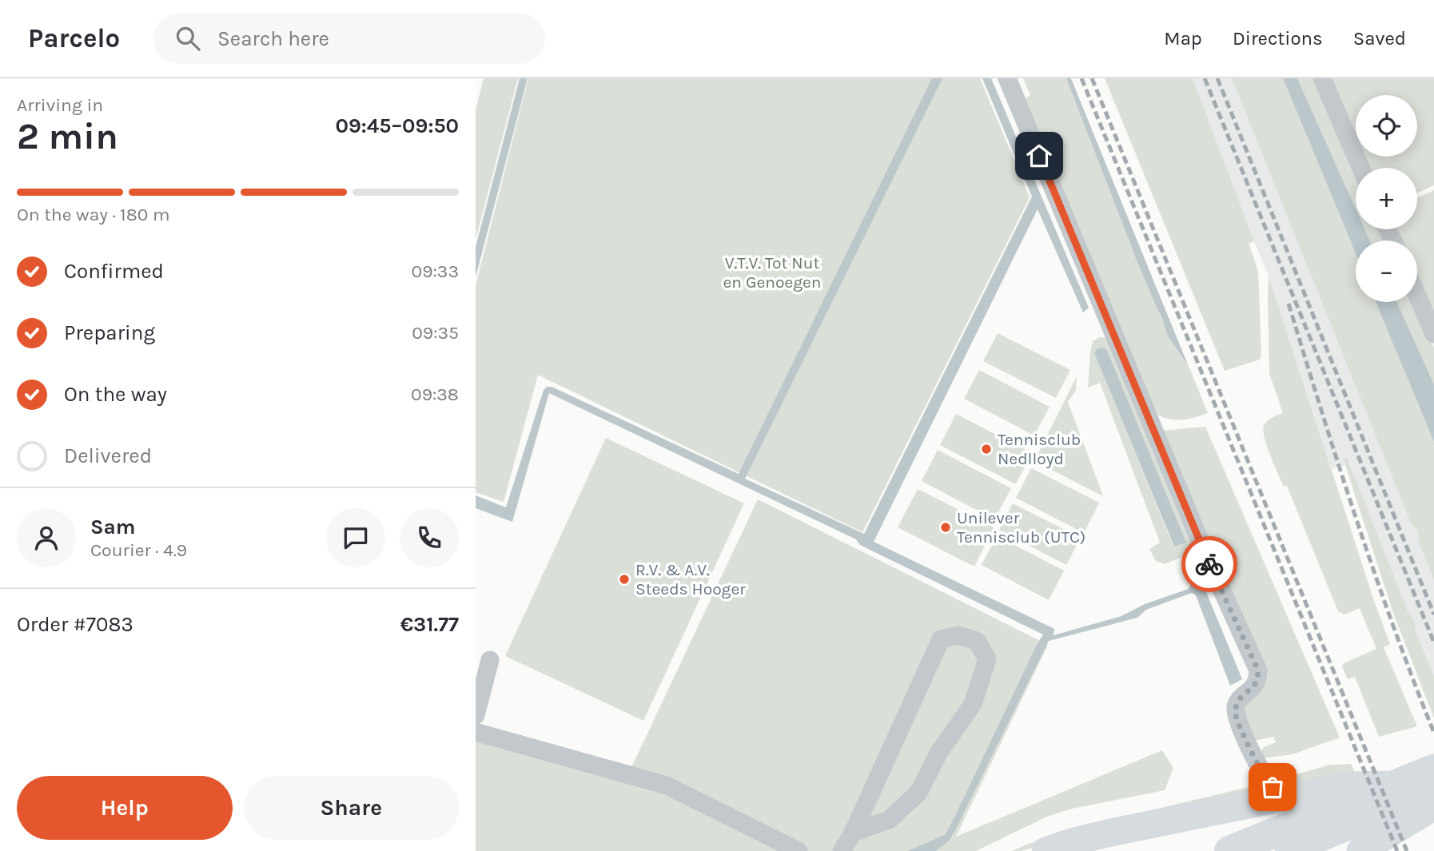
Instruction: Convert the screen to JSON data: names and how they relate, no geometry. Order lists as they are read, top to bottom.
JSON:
{
  "parks": ["V.T.V. Tot Nut en Genoegen"],
  "places": ["Tennisclub Nedlloyd", "Unilever Tennisclub (UTC)", "R.V. & A.V. Steeds Hooger"],
  "page": {
    "header": "Parcelo",
    "search": "Search here",
    "nav": ["Map", "Directions", "Saved"],
    "heading": ["2 min", "Arriving in", "09:45–09:50"],
    "panel": [
      "Sam",
      "Courier · 4.9",
      "Order #7083",
      "€31.77"
    ],
    "map_buttons": ["+", "−"],
    "bar": "On the way · 180 m",
    "list": [
      ["Confirmed", "09:33"],
      ["Preparing", "09:35"],
      ["On the way", "09:38"],
      "Delivered"
    ],
    "buttons": ["Help", "Share"]
  }
}
